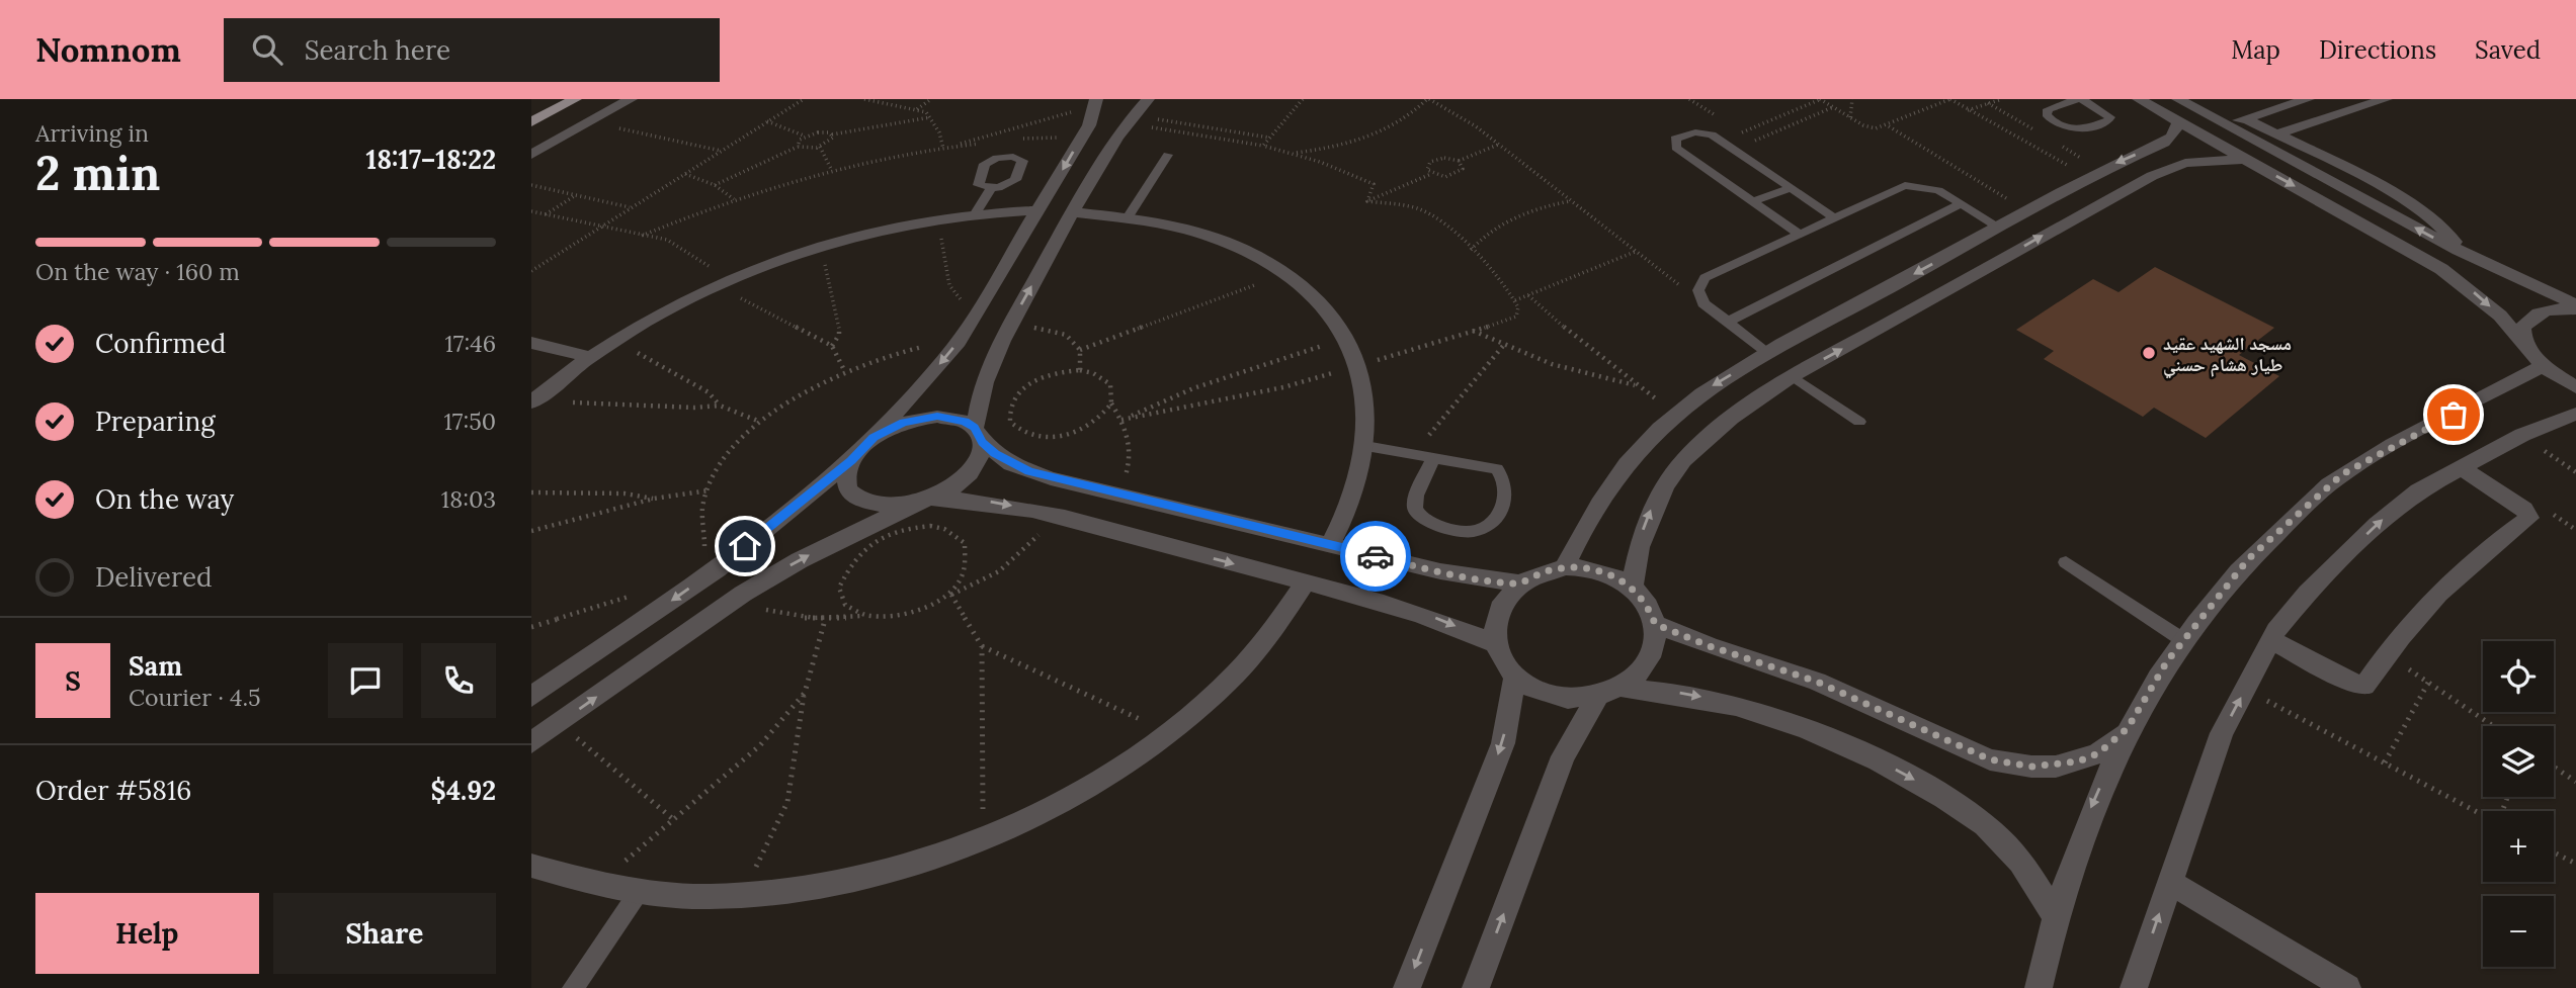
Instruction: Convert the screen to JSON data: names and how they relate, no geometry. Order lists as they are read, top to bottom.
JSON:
{
  "places": ["مسجد الشهيد عقيد طيار هشام حسني"],
  "page": {
    "header": "Nomnom",
    "search": "Search here",
    "nav": ["Map", "Directions", "Saved"],
    "heading": ["2 min", "Arriving in", "18:17–18:22"],
    "panel": [
      "Sam",
      "Courier · 4.5",
      "Order #5816",
      "$4.92"
    ],
    "bar": "On the way · 160 m",
    "list": [
      ["Confirmed", "17:46"],
      ["Preparing", "17:50"],
      ["On the way", "18:03"],
      "Delivered"
    ],
    "map_buttons": ["+", "−"],
    "round": "S",
    "buttons": ["Help", "Share"]
  }
}
